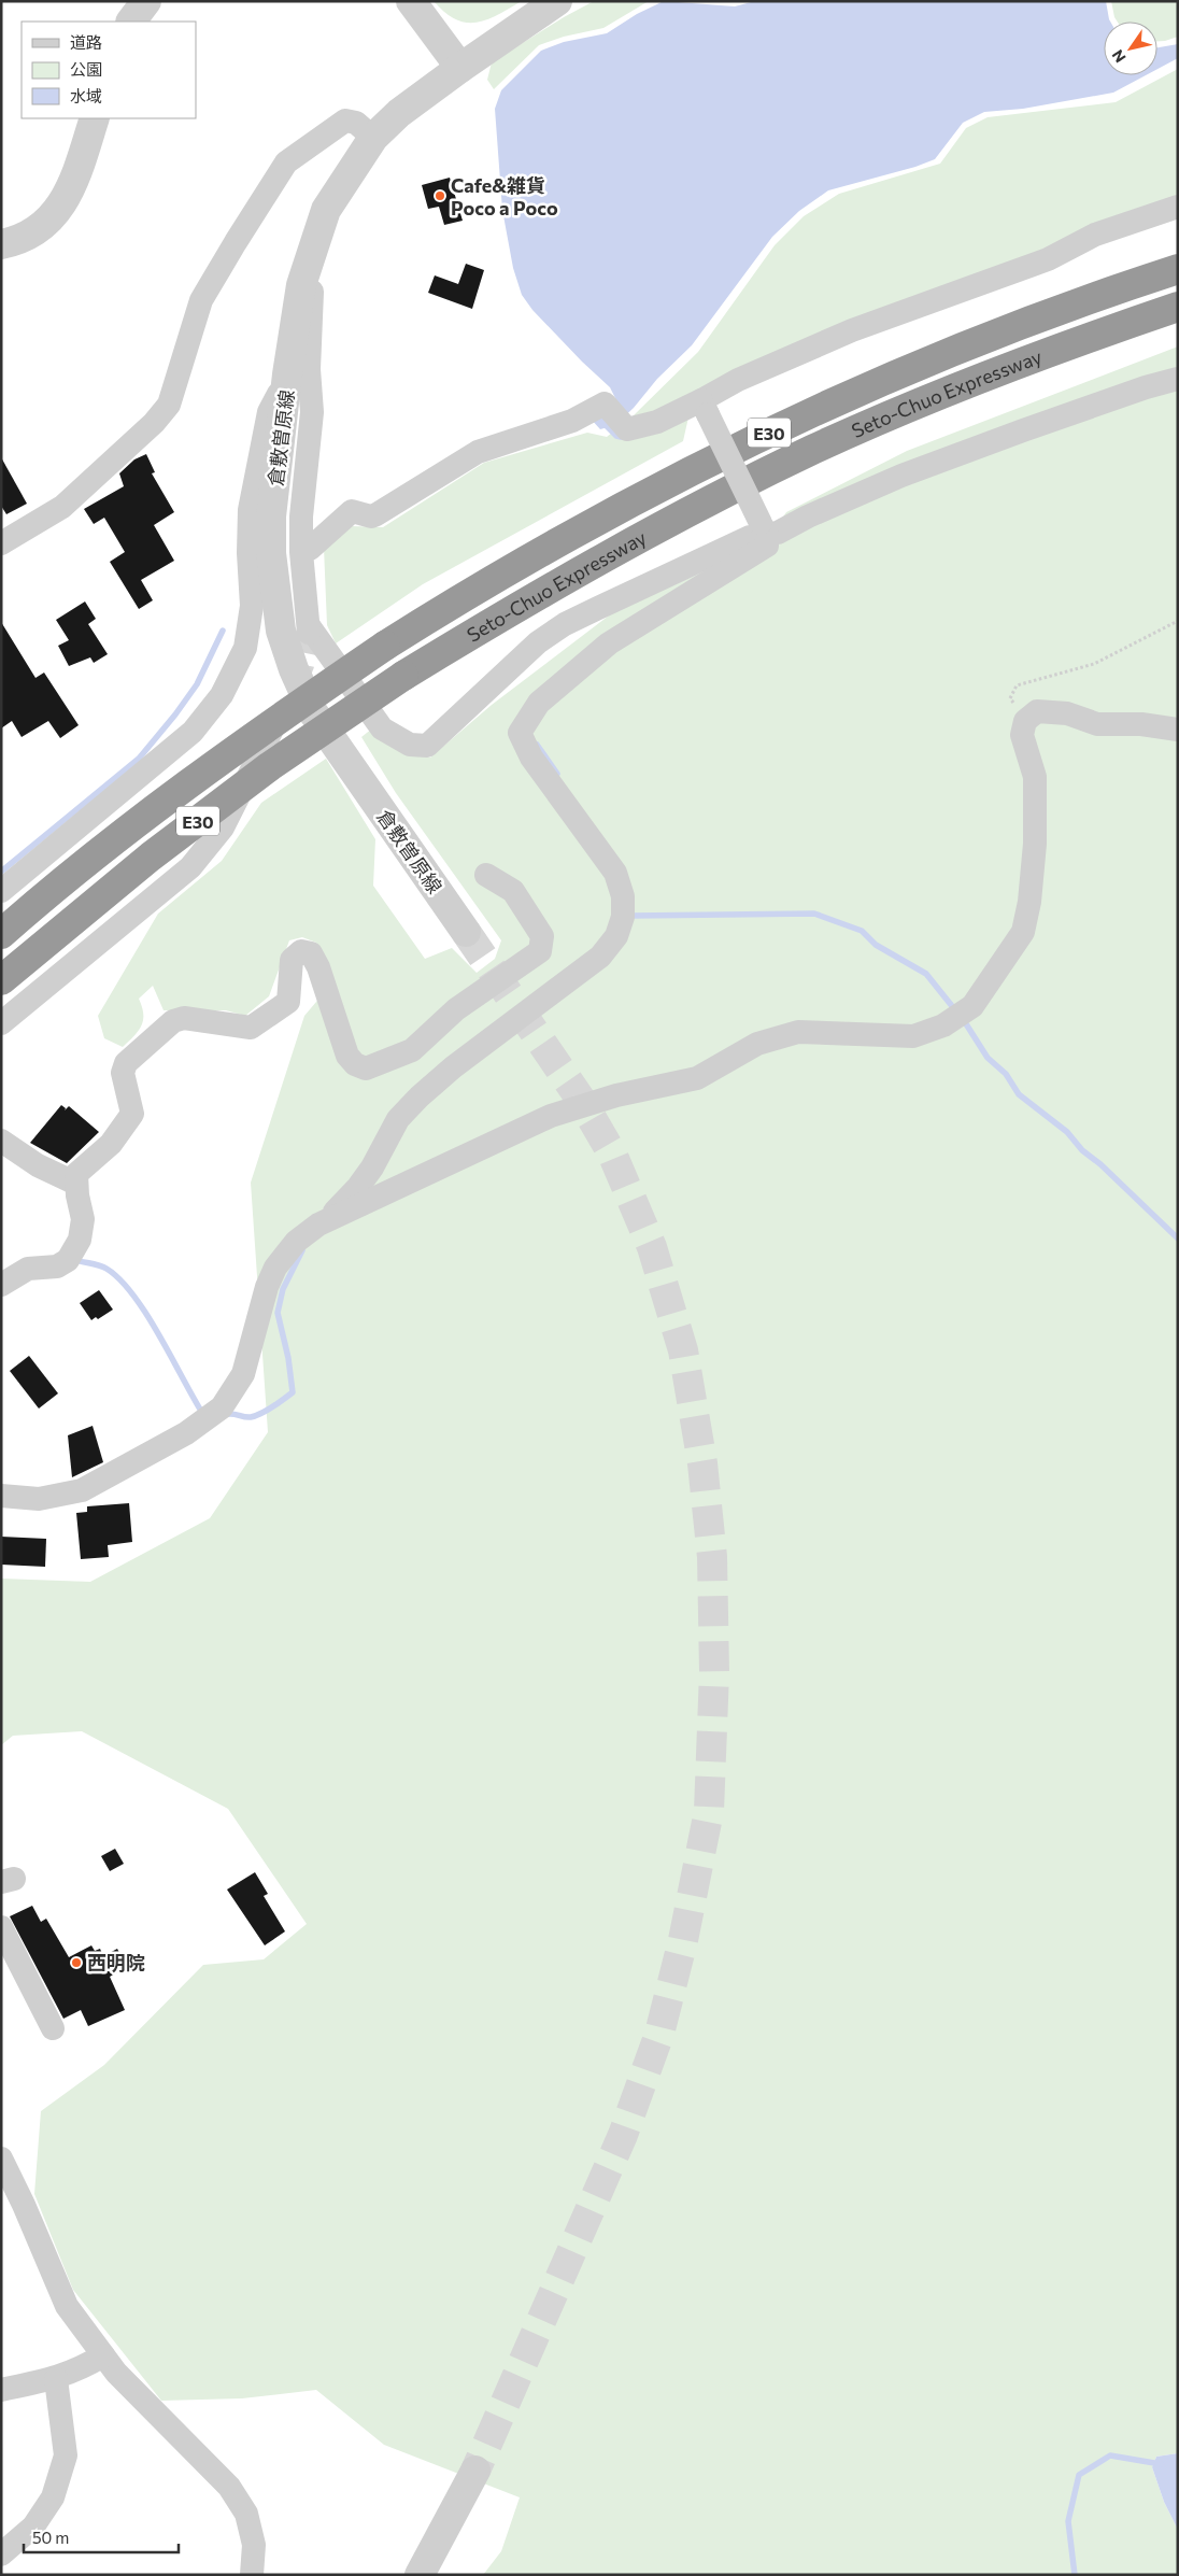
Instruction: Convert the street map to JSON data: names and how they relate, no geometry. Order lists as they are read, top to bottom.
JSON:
{
  "streets": {
    "highway": ["Seto-Chuo Expressway", "E30"],
    "street": ["倉敷曽原線"]
  },
  "places": ["Cafe&雑貨 Poco a Poco", "西明院"],
  "legend": ["道路", "公園", "水域"],
  "scale_bar": "50 m",
  "north": "bottom left"
}
